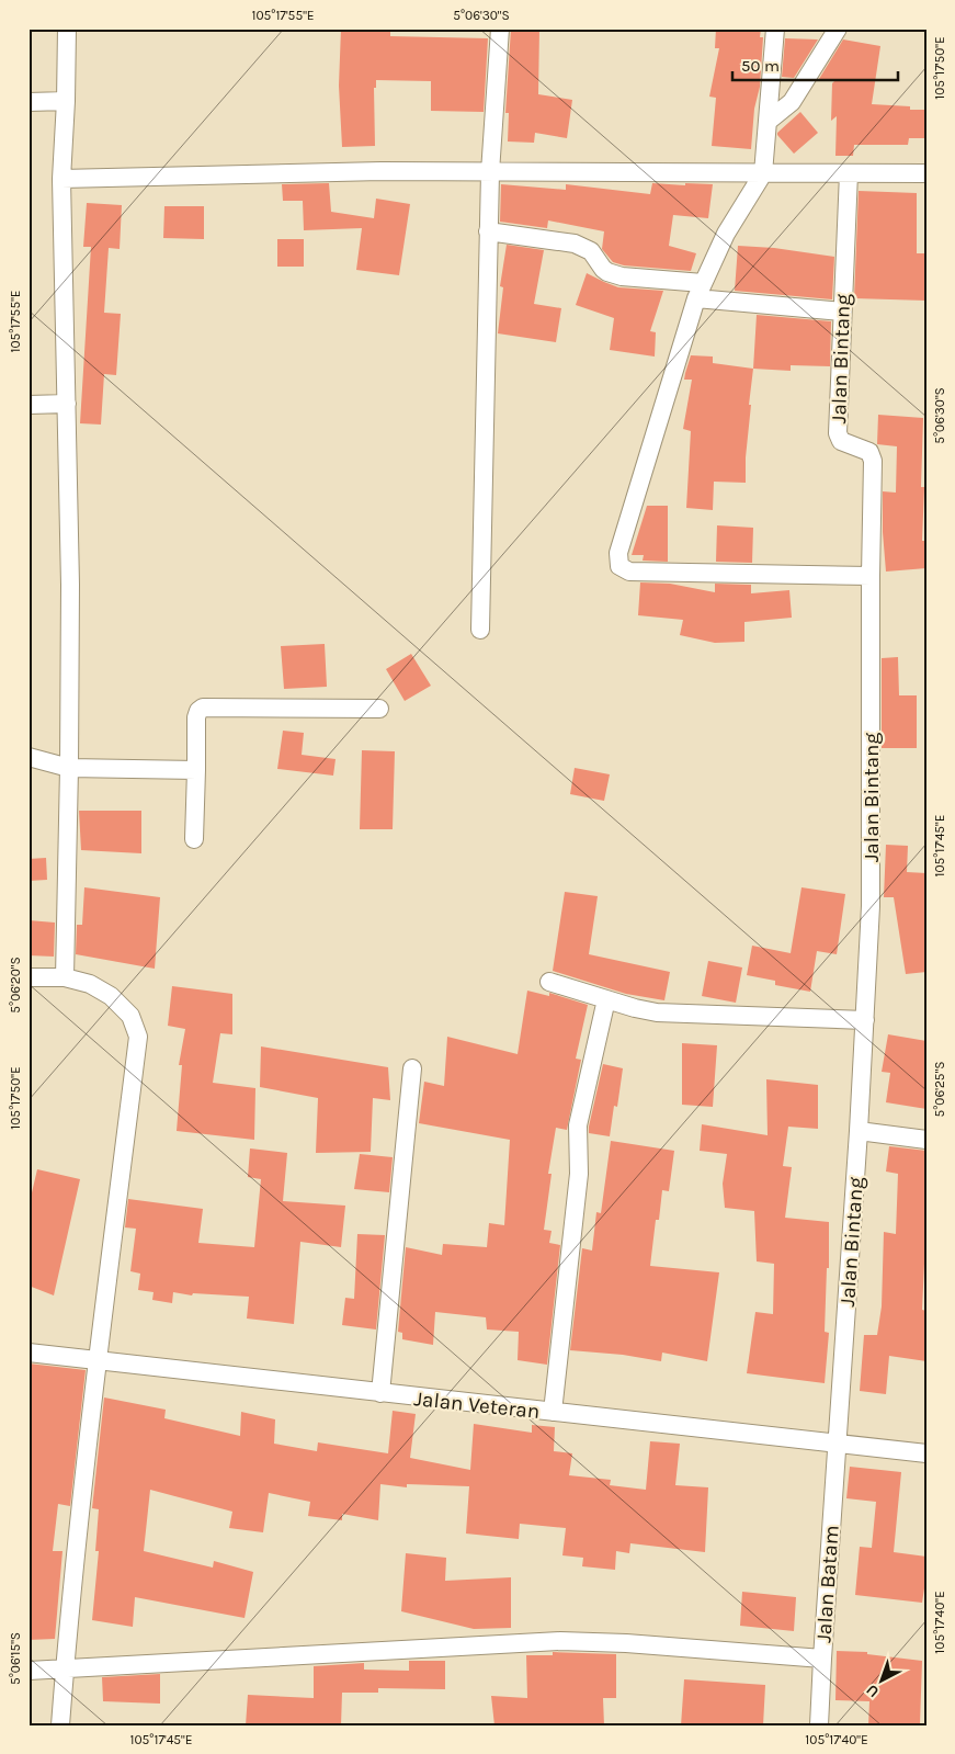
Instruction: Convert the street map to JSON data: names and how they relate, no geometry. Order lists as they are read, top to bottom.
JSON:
{
  "streets": {
    "street": ["Jalan Bintang", "Jalan Veteran", "Jalan Batam"]
  },
  "crossings": [
    ["Jalan Bintang", "Jalan Veteran"],
    ["Jalan Bintang", "Jalan Batam"],
    ["Jalan Veteran", "Jalan Batam"]
  ],
  "scale_bar": "50 m",
  "north": "bottom left",
  "coordinates": [
    "105°17'55\"E",
    "5°06'30\"S",
    "105°17'50\"E",
    "105°17'45\"E",
    "5°06'20\"S",
    "5°06'25\"S",
    "105°17'40\"E",
    "5°06'15\"S"
  ]
}
